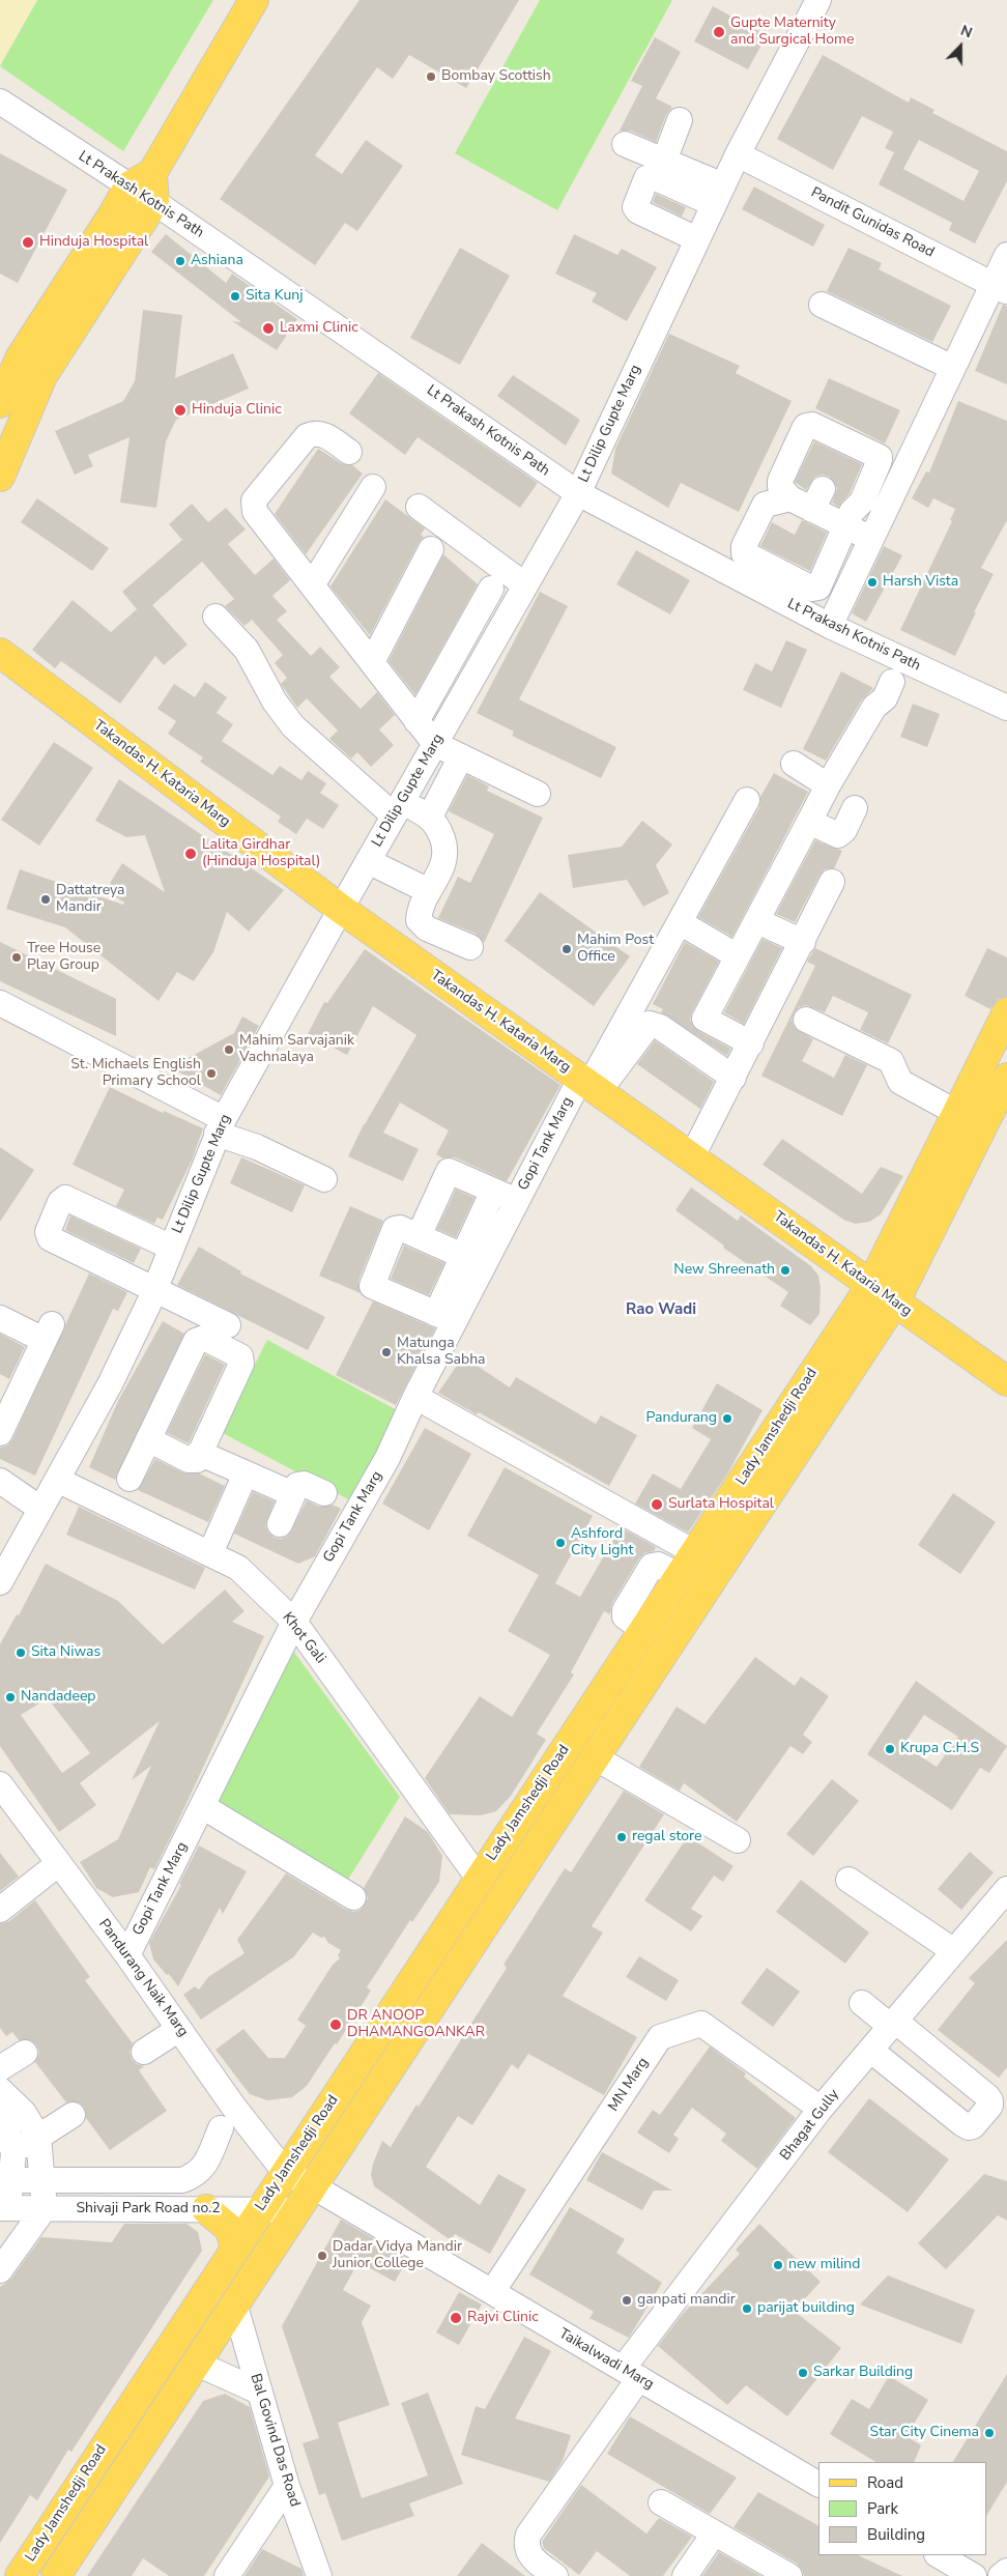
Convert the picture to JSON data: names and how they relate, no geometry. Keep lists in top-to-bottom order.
{
  "streets": {
    "main road": ["Takandas H. Kataria Marg", "Lady Jamshedji Road"],
    "street": [
      "Lt Prakash Kotnis Path",
      "Pandit Gunidas Road",
      "Lt Dilip Gupte Marg",
      "Gopi Tank Marg",
      "Khot Gali",
      "Pandurang Naik Marg",
      "MN Marg",
      "Bhagat Gully",
      "Shivaji Park Road no.2",
      "Taikalwadi Marg",
      "Bal Govind Das Road"
    ]
  },
  "crossings": [
    ["Lt Prakash Kotnis Path", "Lt Dilip Gupte Marg"],
    ["Pandit Gunidas Road", "Lt Dilip Gupte Marg"],
    ["Lt Dilip Gupte Marg", "Takandas H. Kataria Marg"],
    ["Lt Dilip Gupte Marg", "Khot Gali"],
    ["Takandas H. Kataria Marg", "Gopi Tank Marg"],
    ["Takandas H. Kataria Marg", "Lady Jamshedji Road"],
    ["Gopi Tank Marg", "Khot Gali"],
    ["Gopi Tank Marg", "Pandurang Naik Marg"],
    ["Lady Jamshedji Road", "Khot Gali"],
    ["Lady Jamshedji Road", "Pandurang Naik Marg"],
    ["Lady Jamshedji Road", "Shivaji Park Road no.2"],
    ["Lady Jamshedji Road", "Taikalwadi Marg"],
    ["Lady Jamshedji Road", "Bal Govind Das Road"],
    ["Pandurang Naik Marg", "Taikalwadi Marg"],
    ["MN Marg", "Bhagat Gully"],
    ["MN Marg", "Taikalwadi Marg"],
    ["Bhagat Gully", "Taikalwadi Marg"]
  ],
  "districts": ["Rao Wadi"],
  "places": [
    "Gupte Maternity and Surgical Home",
    "Bombay Scottish",
    "Hinduja Hospital",
    "Ashiana",
    "Sita Kunj",
    "Laxmi Clinic",
    "Hinduja Clinic",
    "Harsh Vista",
    "Lalita Girdhar (Hinduja Hospital)",
    "Dattatreya Mandir",
    "Mahim Post Office",
    "Tree House Play Group",
    "Mahim Sarvajanik Vachnalaya",
    "St. Michaels English Primary School",
    "New Shreenath",
    "Matunga Khalsa Sabha",
    "Pandurang",
    "Surlata Hospital",
    "Ashford City Light",
    "Sita Niwas",
    "Nandadeep",
    "Krupa C.H.S",
    "regal store",
    "DR ANOOP DHAMANGOANKAR",
    "Dadar Vidya Mandir Junior College",
    "new milind",
    "ganpati mandir",
    "parijat building",
    "Rajvi Clinic",
    "Sarkar Building",
    "Star City Cinema"
  ],
  "legend": ["Road", "Park", "Building"],
  "north": "top"
}
